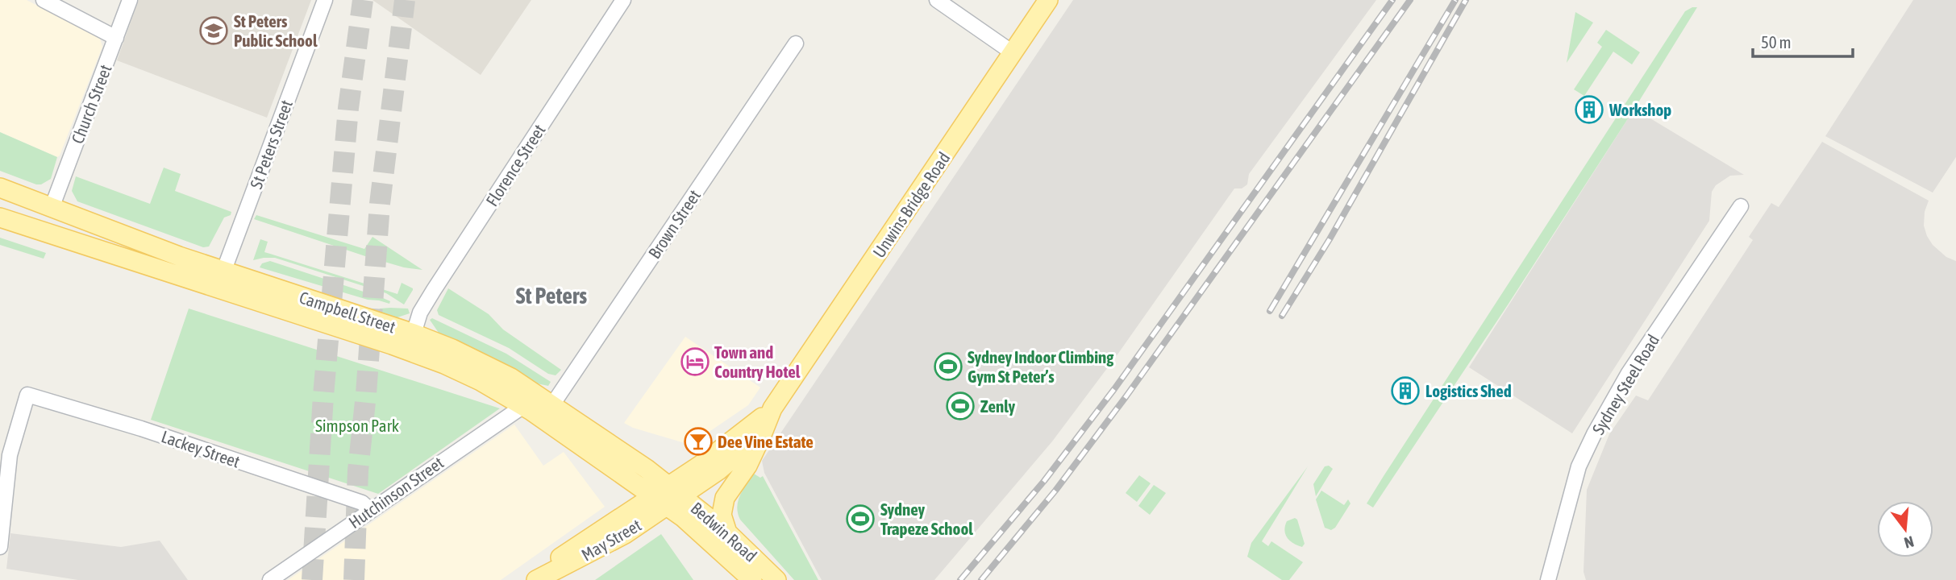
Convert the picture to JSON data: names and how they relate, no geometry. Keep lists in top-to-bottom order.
{
  "streets": {
    "main road": [
      "Unwins Bridge Road",
      "Campbell Street",
      "Bedwin Road",
      "May Street"
    ],
    "street": [
      "Church Street",
      "St Peters Street",
      "Florence Street",
      "Brown Street",
      "Sydney Steel Road",
      "Lackey Street",
      "Hutchinson Street"
    ]
  },
  "crossings": [
    ["Church Street", "Campbell Street"],
    ["St Peters Street", "Campbell Street"],
    ["Florence Street", "Campbell Street"],
    ["Unwins Bridge Road", "Campbell Street"],
    ["Unwins Bridge Road", "Bedwin Road"],
    ["Unwins Bridge Road", "May Street"],
    ["Brown Street", "Campbell Street"],
    ["Campbell Street", "Hutchinson Street"],
    ["Campbell Street", "Bedwin Road"],
    ["Campbell Street", "May Street"],
    ["Lackey Street", "Hutchinson Street"],
    ["Bedwin Road", "May Street"]
  ],
  "districts": ["St Peters"],
  "parks": ["Simpson Park"],
  "places": {
    "school or university": ["St Peters Public School"],
    "building": ["Workshop", "Logistics Shed"],
    "hotel": ["Town and Country Hotel"],
    "sports": ["Sydney Indoor Climbing Gym St Peter’s", "Zenly", "Sydney Trapeze School"],
    "bar": ["Dee Vine Estate"]
  },
  "scale_bar": "50 m",
  "north": "bottom"
}
